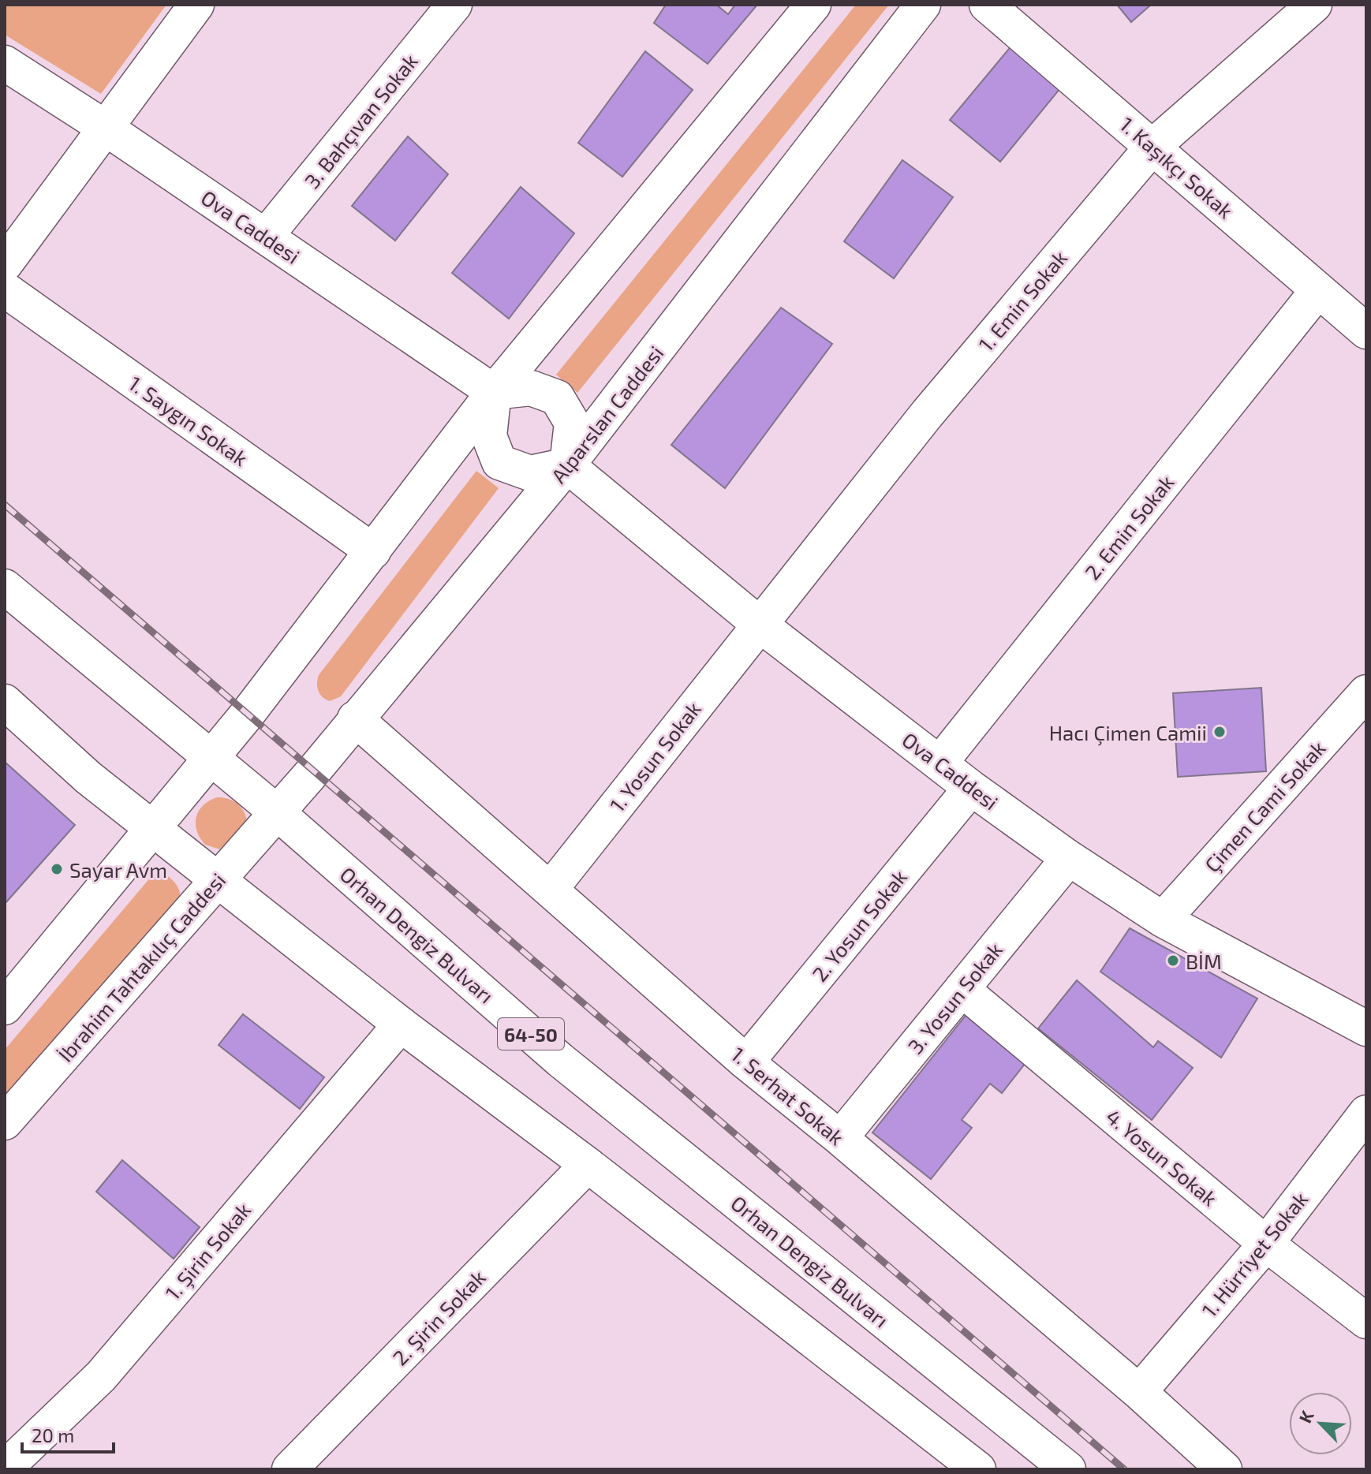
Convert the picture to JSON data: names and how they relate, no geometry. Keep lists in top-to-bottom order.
{
  "streets": {
    "street": [
      "3. Bahçıvan Sokak",
      "1. Kaşıkçı Sokak",
      "Ova Caddesi",
      "1. Emin Sokak",
      "Alparslan Caddesi",
      "1. Saygın Sokak",
      "2. Emin Sokak",
      "1. Yosun Sokak",
      "Çimen Cami Sokak",
      "2. Yosun Sokak",
      "Orhan Dengiz Bulvarı",
      "İbrahim Tahtakılıç Caddesi",
      "3. Yosun Sokak",
      "64-50",
      "1. Serhat Sokak",
      "4. Yosun Sokak",
      "1. Şirin Sokak",
      "1. Hürriyet Sokak",
      "2. Şirin Sokak"
    ]
  },
  "crossings": [
    ["3. Bahçıvan Sokak", "Ova Caddesi"],
    ["1. Kaşıkçı Sokak", "1. Emin Sokak"],
    ["1. Kaşıkçı Sokak", "2. Emin Sokak"],
    ["Ova Caddesi", "1. Emin Sokak"],
    ["Ova Caddesi", "Alparslan Caddesi"],
    ["Ova Caddesi", "2. Emin Sokak"],
    ["Ova Caddesi", "1. Yosun Sokak"],
    ["Ova Caddesi", "Çimen Cami Sokak"],
    ["Ova Caddesi", "2. Yosun Sokak"],
    ["Ova Caddesi", "3. Yosun Sokak"],
    ["1. Emin Sokak", "1. Yosun Sokak"],
    ["Alparslan Caddesi", "Orhan Dengiz Bulvarı"],
    ["Alparslan Caddesi", "İbrahim Tahtakılıç Caddesi"],
    ["Alparslan Caddesi", "1. Serhat Sokak"],
    ["1. Yosun Sokak", "1. Serhat Sokak"],
    ["2. Yosun Sokak", "1. Serhat Sokak"],
    ["Orhan Dengiz Bulvarı", "İbrahim Tahtakılıç Caddesi"],
    ["3. Yosun Sokak", "1. Serhat Sokak"],
    ["3. Yosun Sokak", "4. Yosun Sokak"],
    ["1. Serhat Sokak", "1. Hürriyet Sokak"],
    ["4. Yosun Sokak", "1. Hürriyet Sokak"]
  ],
  "places": ["Hacı Çimen Camii", "Sayar Avm", "BİM"],
  "scale_bar": "20 m",
  "north": "top left"
}
